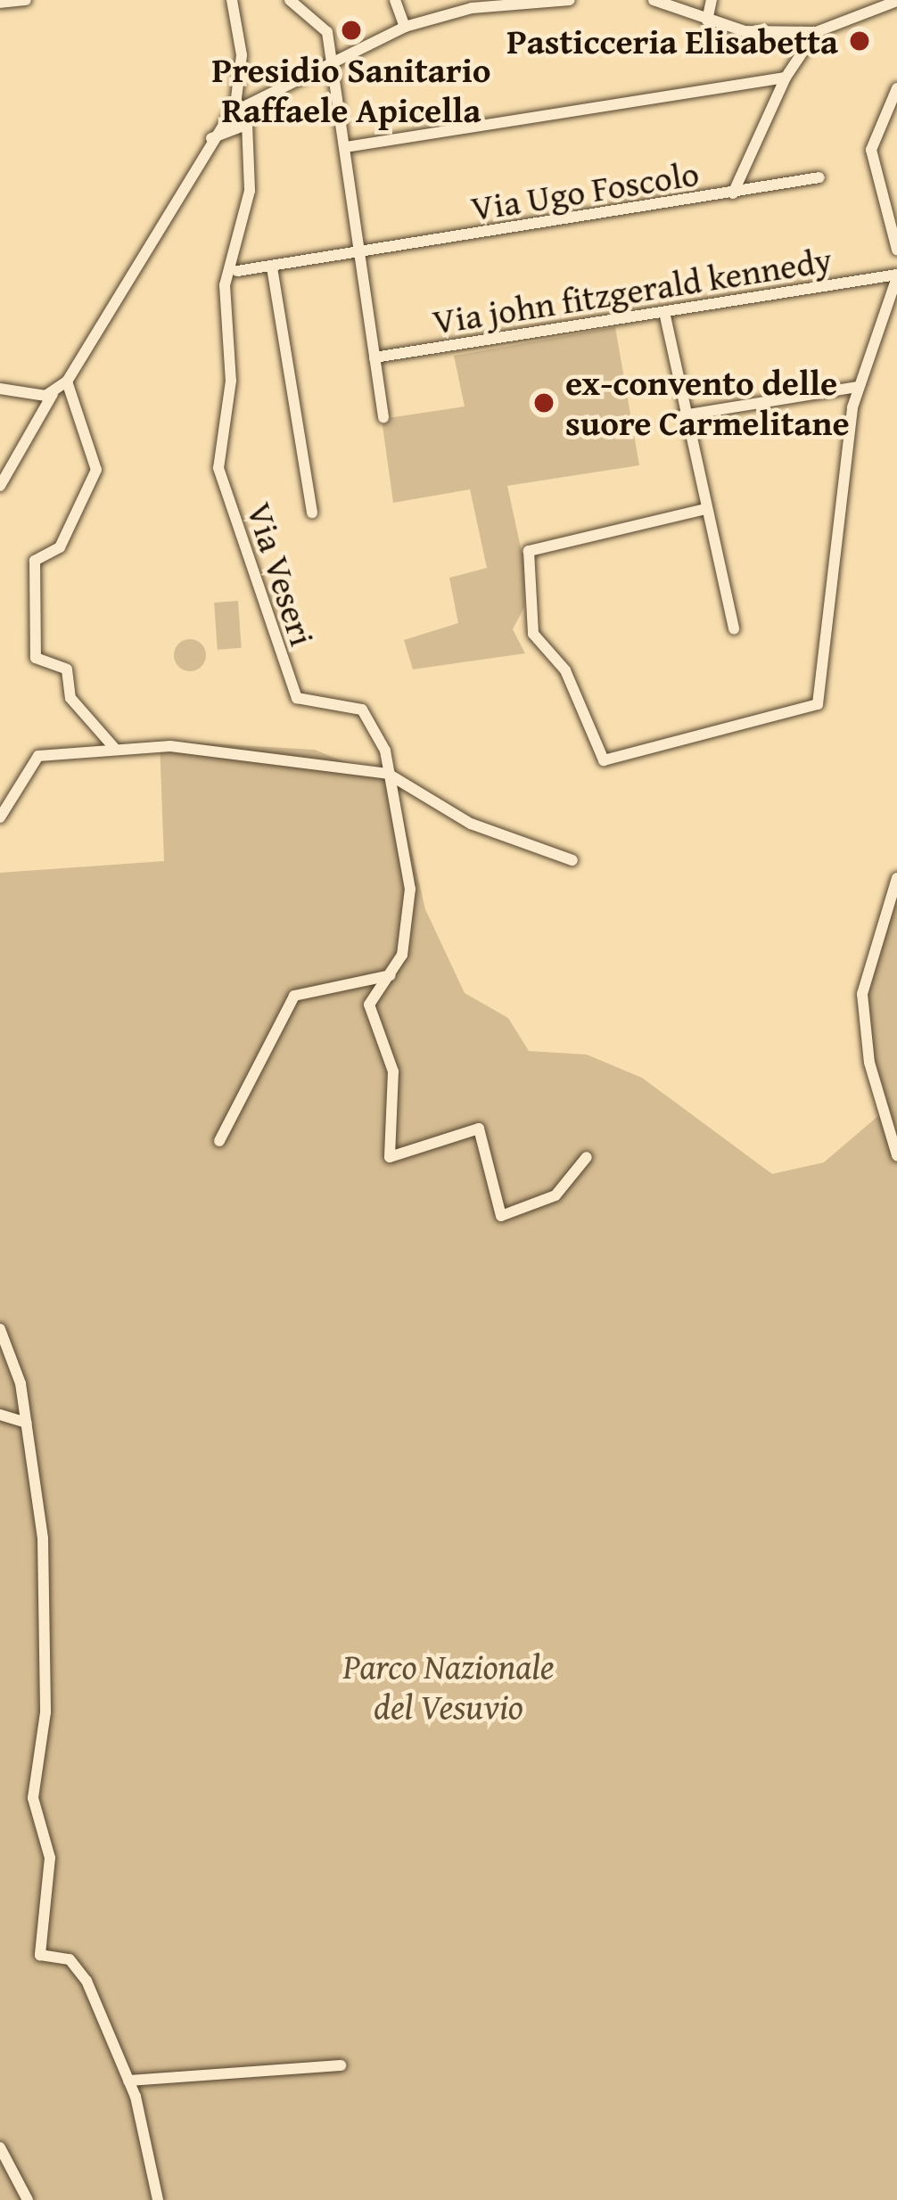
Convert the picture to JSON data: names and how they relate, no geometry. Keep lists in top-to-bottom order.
{
  "streets": {
    "street": ["Via Ugo Foscolo", "Via john fitzgerald kennedy", "Via Veseri"]
  },
  "parks": ["Parco Nazionale del Vesuvio"],
  "places": ["Presidio Sanitario Raffaele Apicella", "Pasticceria Elisabetta", "ex-convento delle suore Carmelitane"]
}
